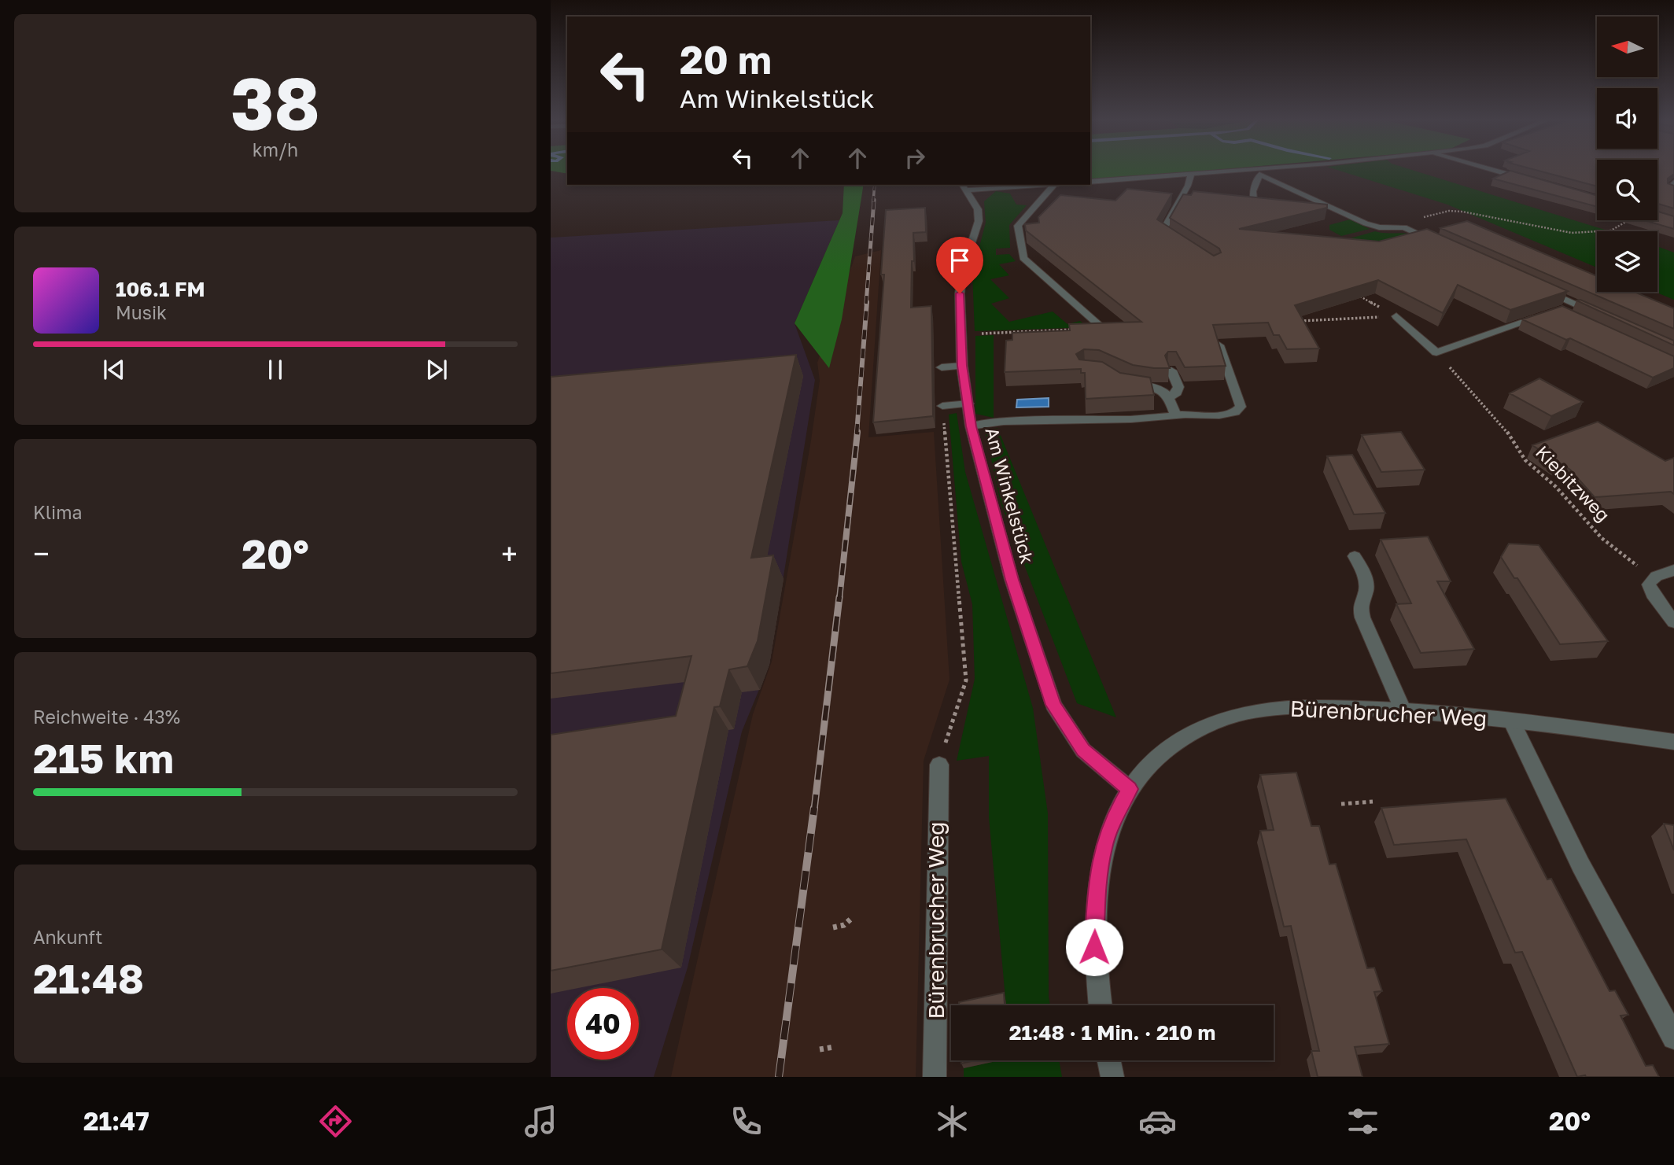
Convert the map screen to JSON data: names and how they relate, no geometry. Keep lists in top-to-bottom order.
{
  "streets": {
    "street": ["Am Winkelstück", "Bürenbrucher Weg"],
    "path": ["Kiebitzweg"]
  },
  "crossings": [
    ["Am Winkelstück", "Bürenbrucher Weg"]
  ],
  "north": "left",
  "page": {
    "tile": [
      ["38", "km/h"],
      "Klima",
      ["Reichweite · 43%", "215 km"],
      ["Ankunft", "21:48"]
    ],
    "turn": ["20 m", "Am Winkelstück"],
    "song": ["106.1 FM", "Musik"],
    "heat": ["−", "20°", "+"],
    "limit": "40",
    "trip": "21:48 · 1 Min. · 210 m",
    "tabs": ["21:47", "20°"]
  }
}
